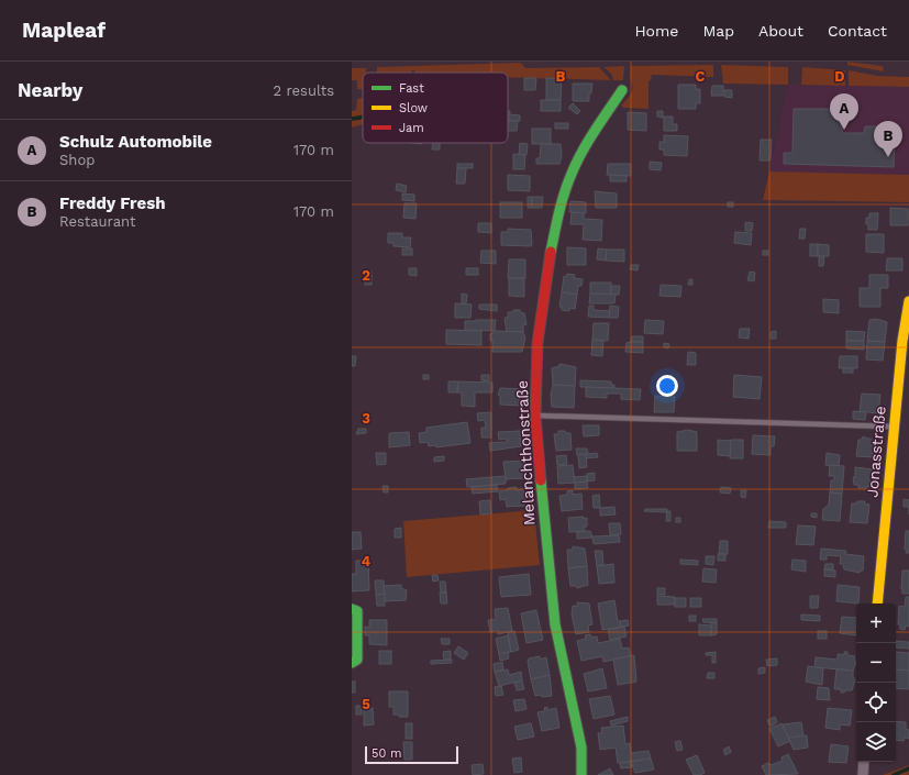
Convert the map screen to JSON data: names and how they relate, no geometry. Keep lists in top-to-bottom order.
{
  "streets": {
    "street": ["Jonasstraße", "Melanchthonstraße"]
  },
  "legend": ["Fast", "Slow", "Jam"],
  "scale_bar": "50 m",
  "page": {
    "header": "Mapleaf",
    "nav": [
      "Home",
      "Map",
      "About",
      "Contact"
    ],
    "heading": ["Nearby", "2 results"],
    "pins": ["A", "B"],
    "list": [
      {
        "mark": "A",
        "name": "Schulz Automobile",
        "note": "Shop",
        "value": "170 m"
      },
      {
        "mark": "B",
        "name": "Freddy Fresh",
        "note": "Restaurant",
        "value": "170 m"
      }
    ],
    "map_buttons": ["+", "−"],
    "scale": "50 m"
  },
  "grid": {
    "columns": ["B", "C", "D"],
    "rows": [
      "2",
      "3",
      "4",
      "5"
    ]
  }
}
